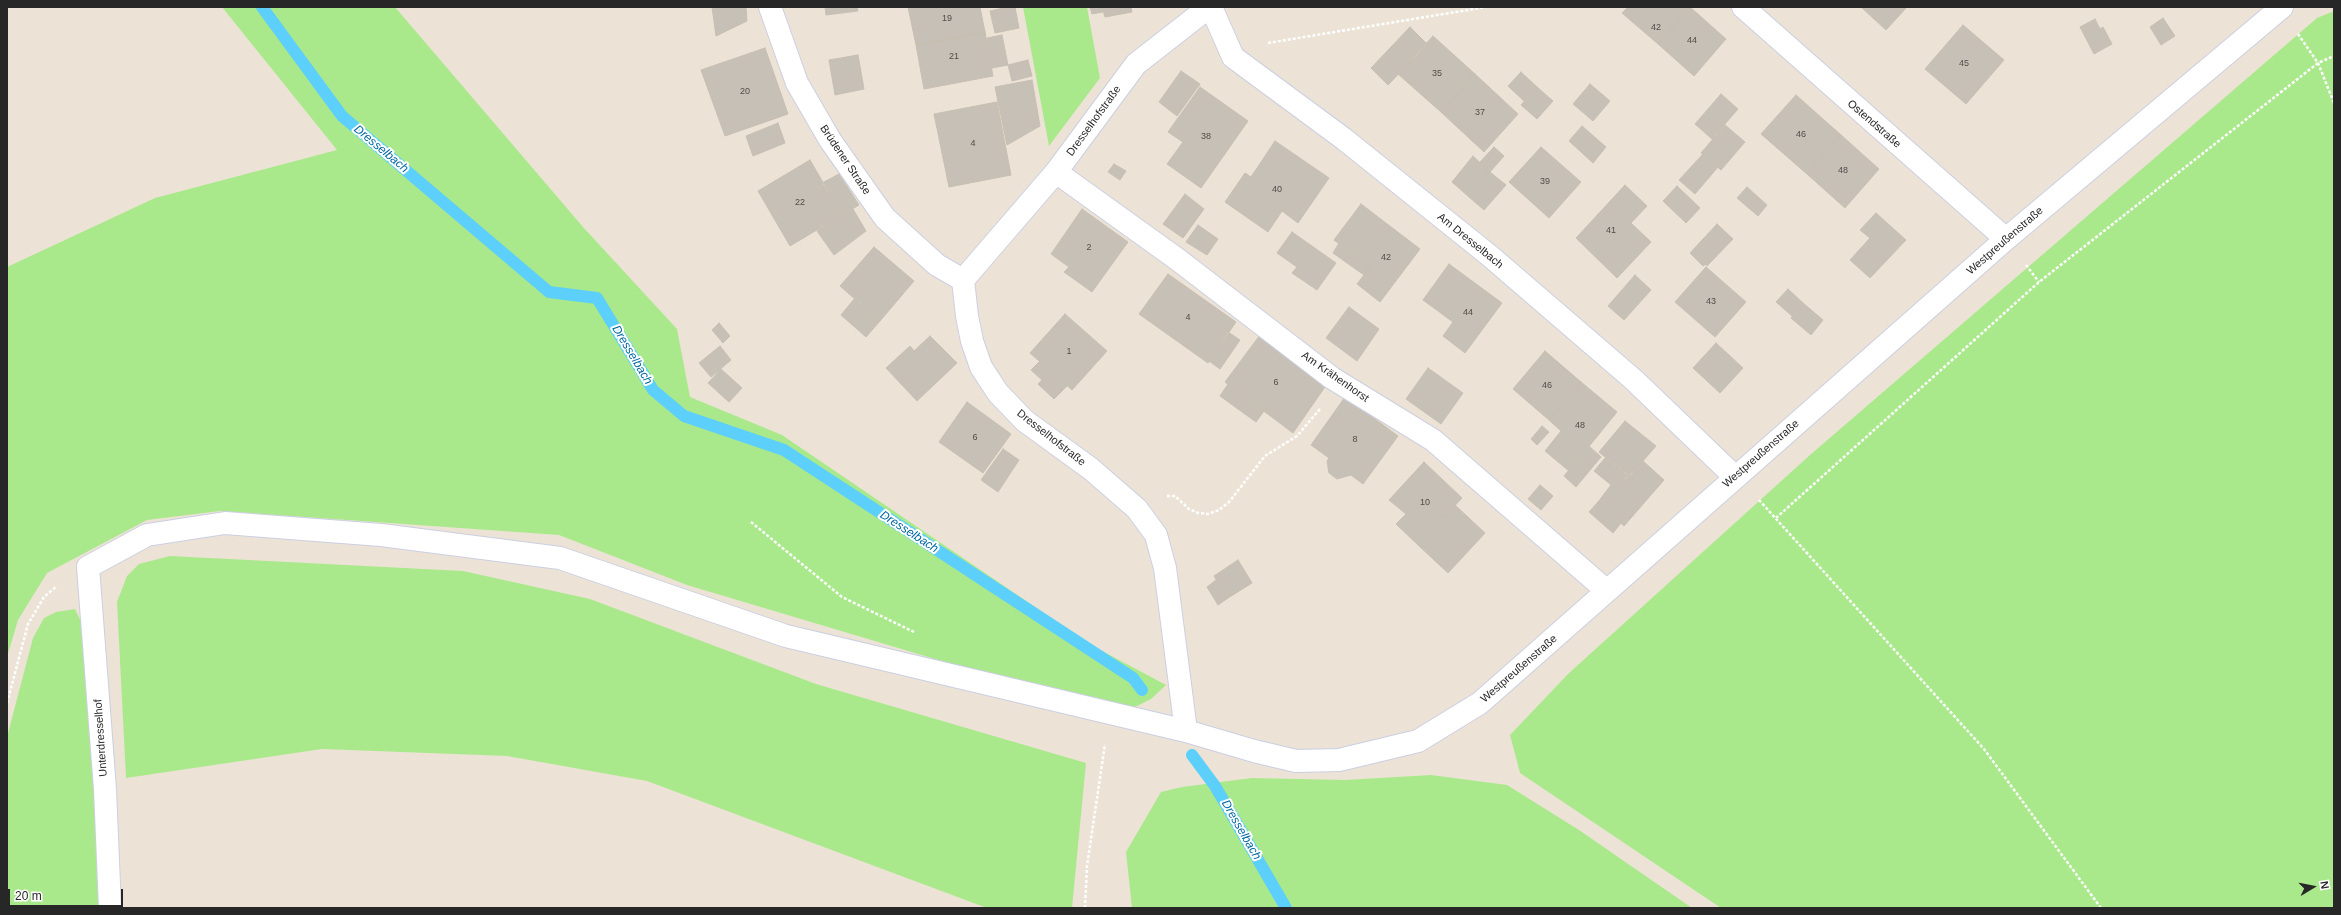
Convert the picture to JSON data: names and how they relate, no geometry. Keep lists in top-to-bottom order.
{
  "streets": {
    "street": [
      "Dresselhofstraße",
      "Ostendstraße",
      "Brüdener Straße",
      "Am Dresselbach",
      "Westpreußenstraße",
      "Am Krähenhorst",
      "Unterdresselhof"
    ]
  },
  "crossings": [
    ["Dresselhofstraße", "Brüdener Straße"],
    ["Dresselhofstraße", "Am Dresselbach"],
    ["Dresselhofstraße", "Westpreußenstraße"],
    ["Dresselhofstraße", "Am Krähenhorst"],
    ["Ostendstraße", "Westpreußenstraße"],
    ["Am Dresselbach", "Westpreußenstraße"],
    ["Westpreußenstraße", "Am Krähenhorst"],
    ["Westpreußenstraße", "Unterdresselhof"]
  ],
  "water": ["Dresselbach"],
  "house_numbers": [
    "19",
    "42",
    "44",
    "21",
    "45",
    "35",
    "20",
    "37",
    "46",
    "38",
    "4",
    "48",
    "39",
    "40",
    "22",
    "41",
    "2",
    "42",
    "43",
    "44",
    "4",
    "1",
    "6",
    "46",
    "48",
    "6",
    "8",
    "10"
  ],
  "scale_bar": "20 m",
  "north": "right"
}
